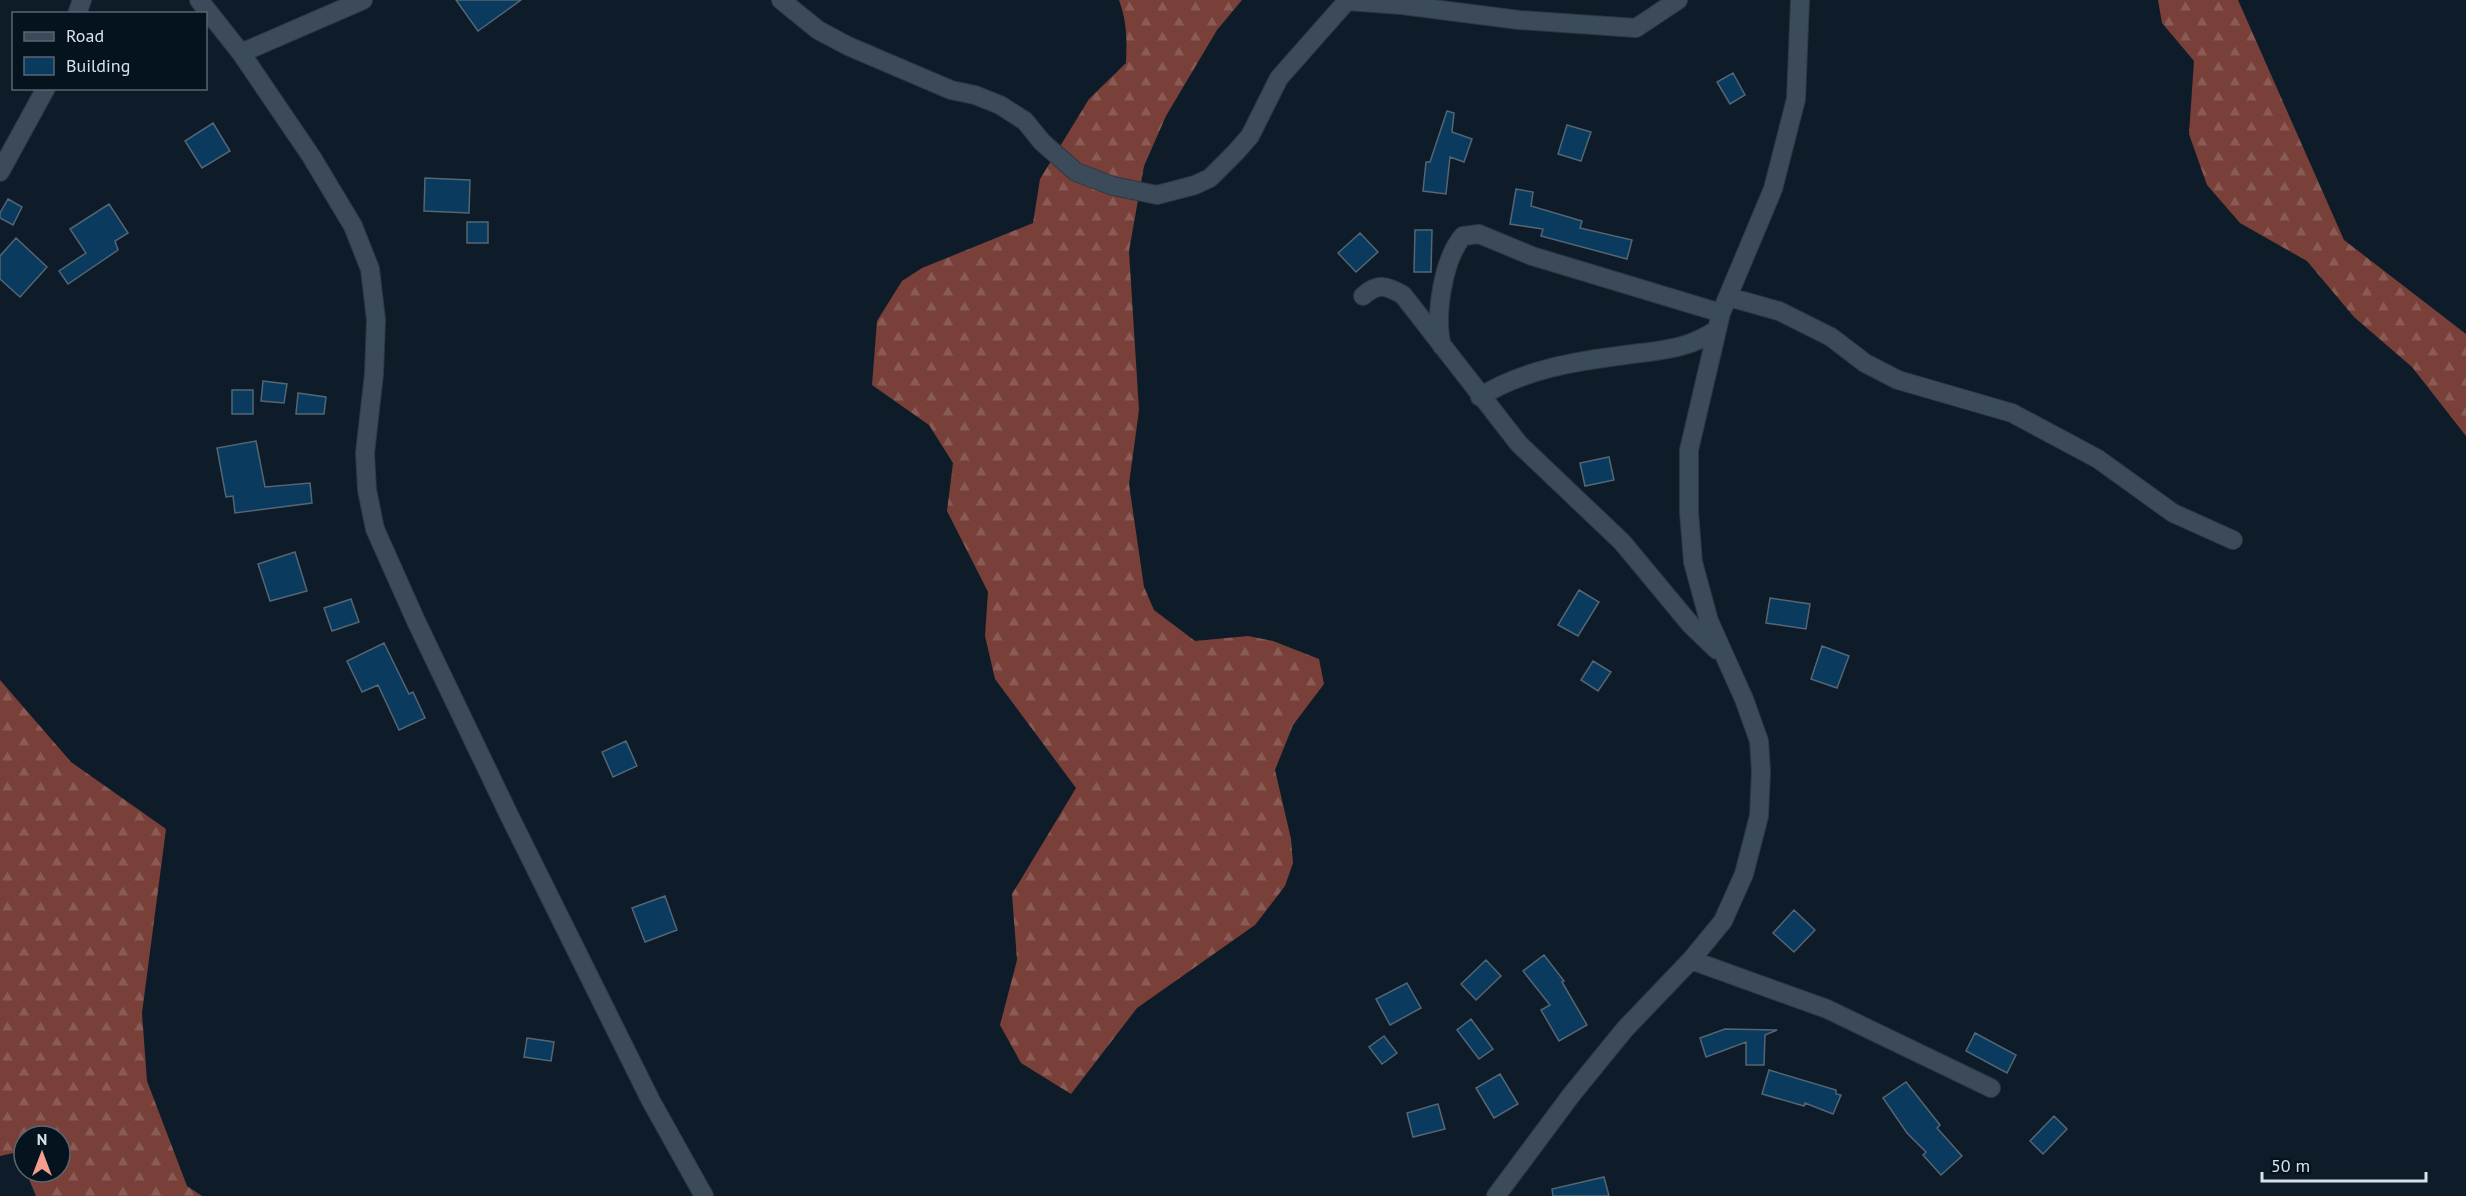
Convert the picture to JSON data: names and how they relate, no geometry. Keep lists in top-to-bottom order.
{
  "legend": ["Road", "Building"],
  "scale_bar": "50 m",
  "north": "top"
}
